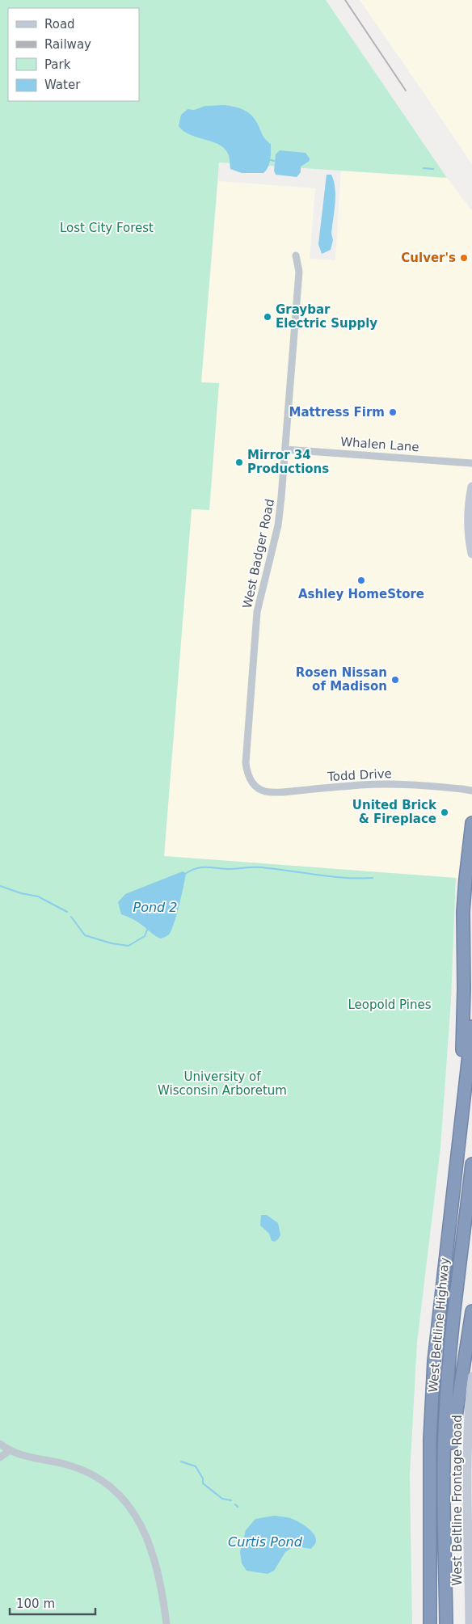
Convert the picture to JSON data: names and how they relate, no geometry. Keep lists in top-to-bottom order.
{
  "streets": {
    "highway": ["West Beltline Highway"],
    "street": [
      "Whalen Lane",
      "West Badger Road",
      "Todd Drive",
      "West Beltline Frontage Road"
    ]
  },
  "crossings": [
    ["Whalen Lane", "West Badger Road"],
    ["West Badger Road", "Todd Drive"]
  ],
  "water": ["Pond 2", "Curtis Pond"],
  "parks": ["Lost City Forest", "Leopold Pines", "University of Wisconsin Arboretum"],
  "places": [
    "Culver's",
    "Graybar Electric Supply",
    "Mattress Firm",
    "Mirror 34 Productions",
    "Ashley HomeStore",
    "Rosen Nissan of Madison",
    "United Brick & Fireplace"
  ],
  "legend": [
    "Road",
    "Railway",
    "Park",
    "Water"
  ],
  "scale_bar": "100 m"
}
